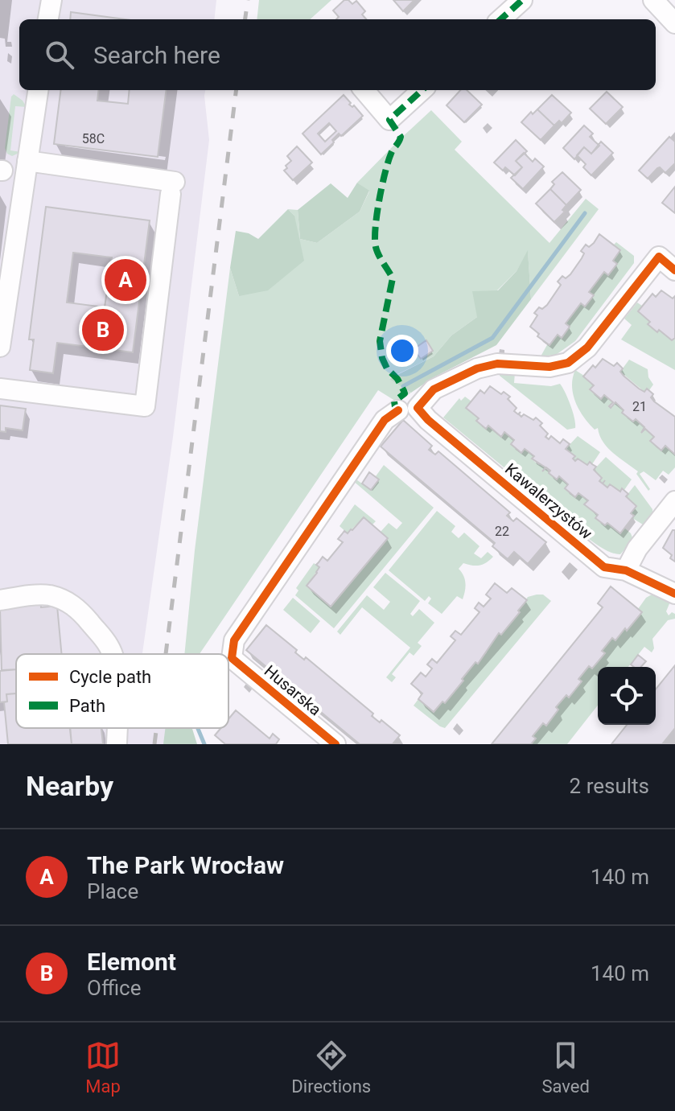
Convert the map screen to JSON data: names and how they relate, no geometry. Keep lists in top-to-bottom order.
{
  "streets": {
    "street": ["Kawalerzystów", "Husarska"]
  },
  "crossings": [
    ["Kawalerzystów", "Husarska"]
  ],
  "house_numbers": ["58C", "21", "22"],
  "legend": ["Cycle path", "Path"],
  "page": {
    "search": "Search here",
    "pins": ["A", "B"],
    "heading": ["Nearby", "2 results"],
    "list": [
      {
        "mark": "A",
        "name": "The Park Wrocław",
        "note": "Place",
        "value": "140 m"
      },
      {
        "mark": "B",
        "name": "Elemont",
        "note": "Office",
        "value": "140 m"
      }
    ],
    "nav": ["Map", "Directions", "Saved"]
  }
}
